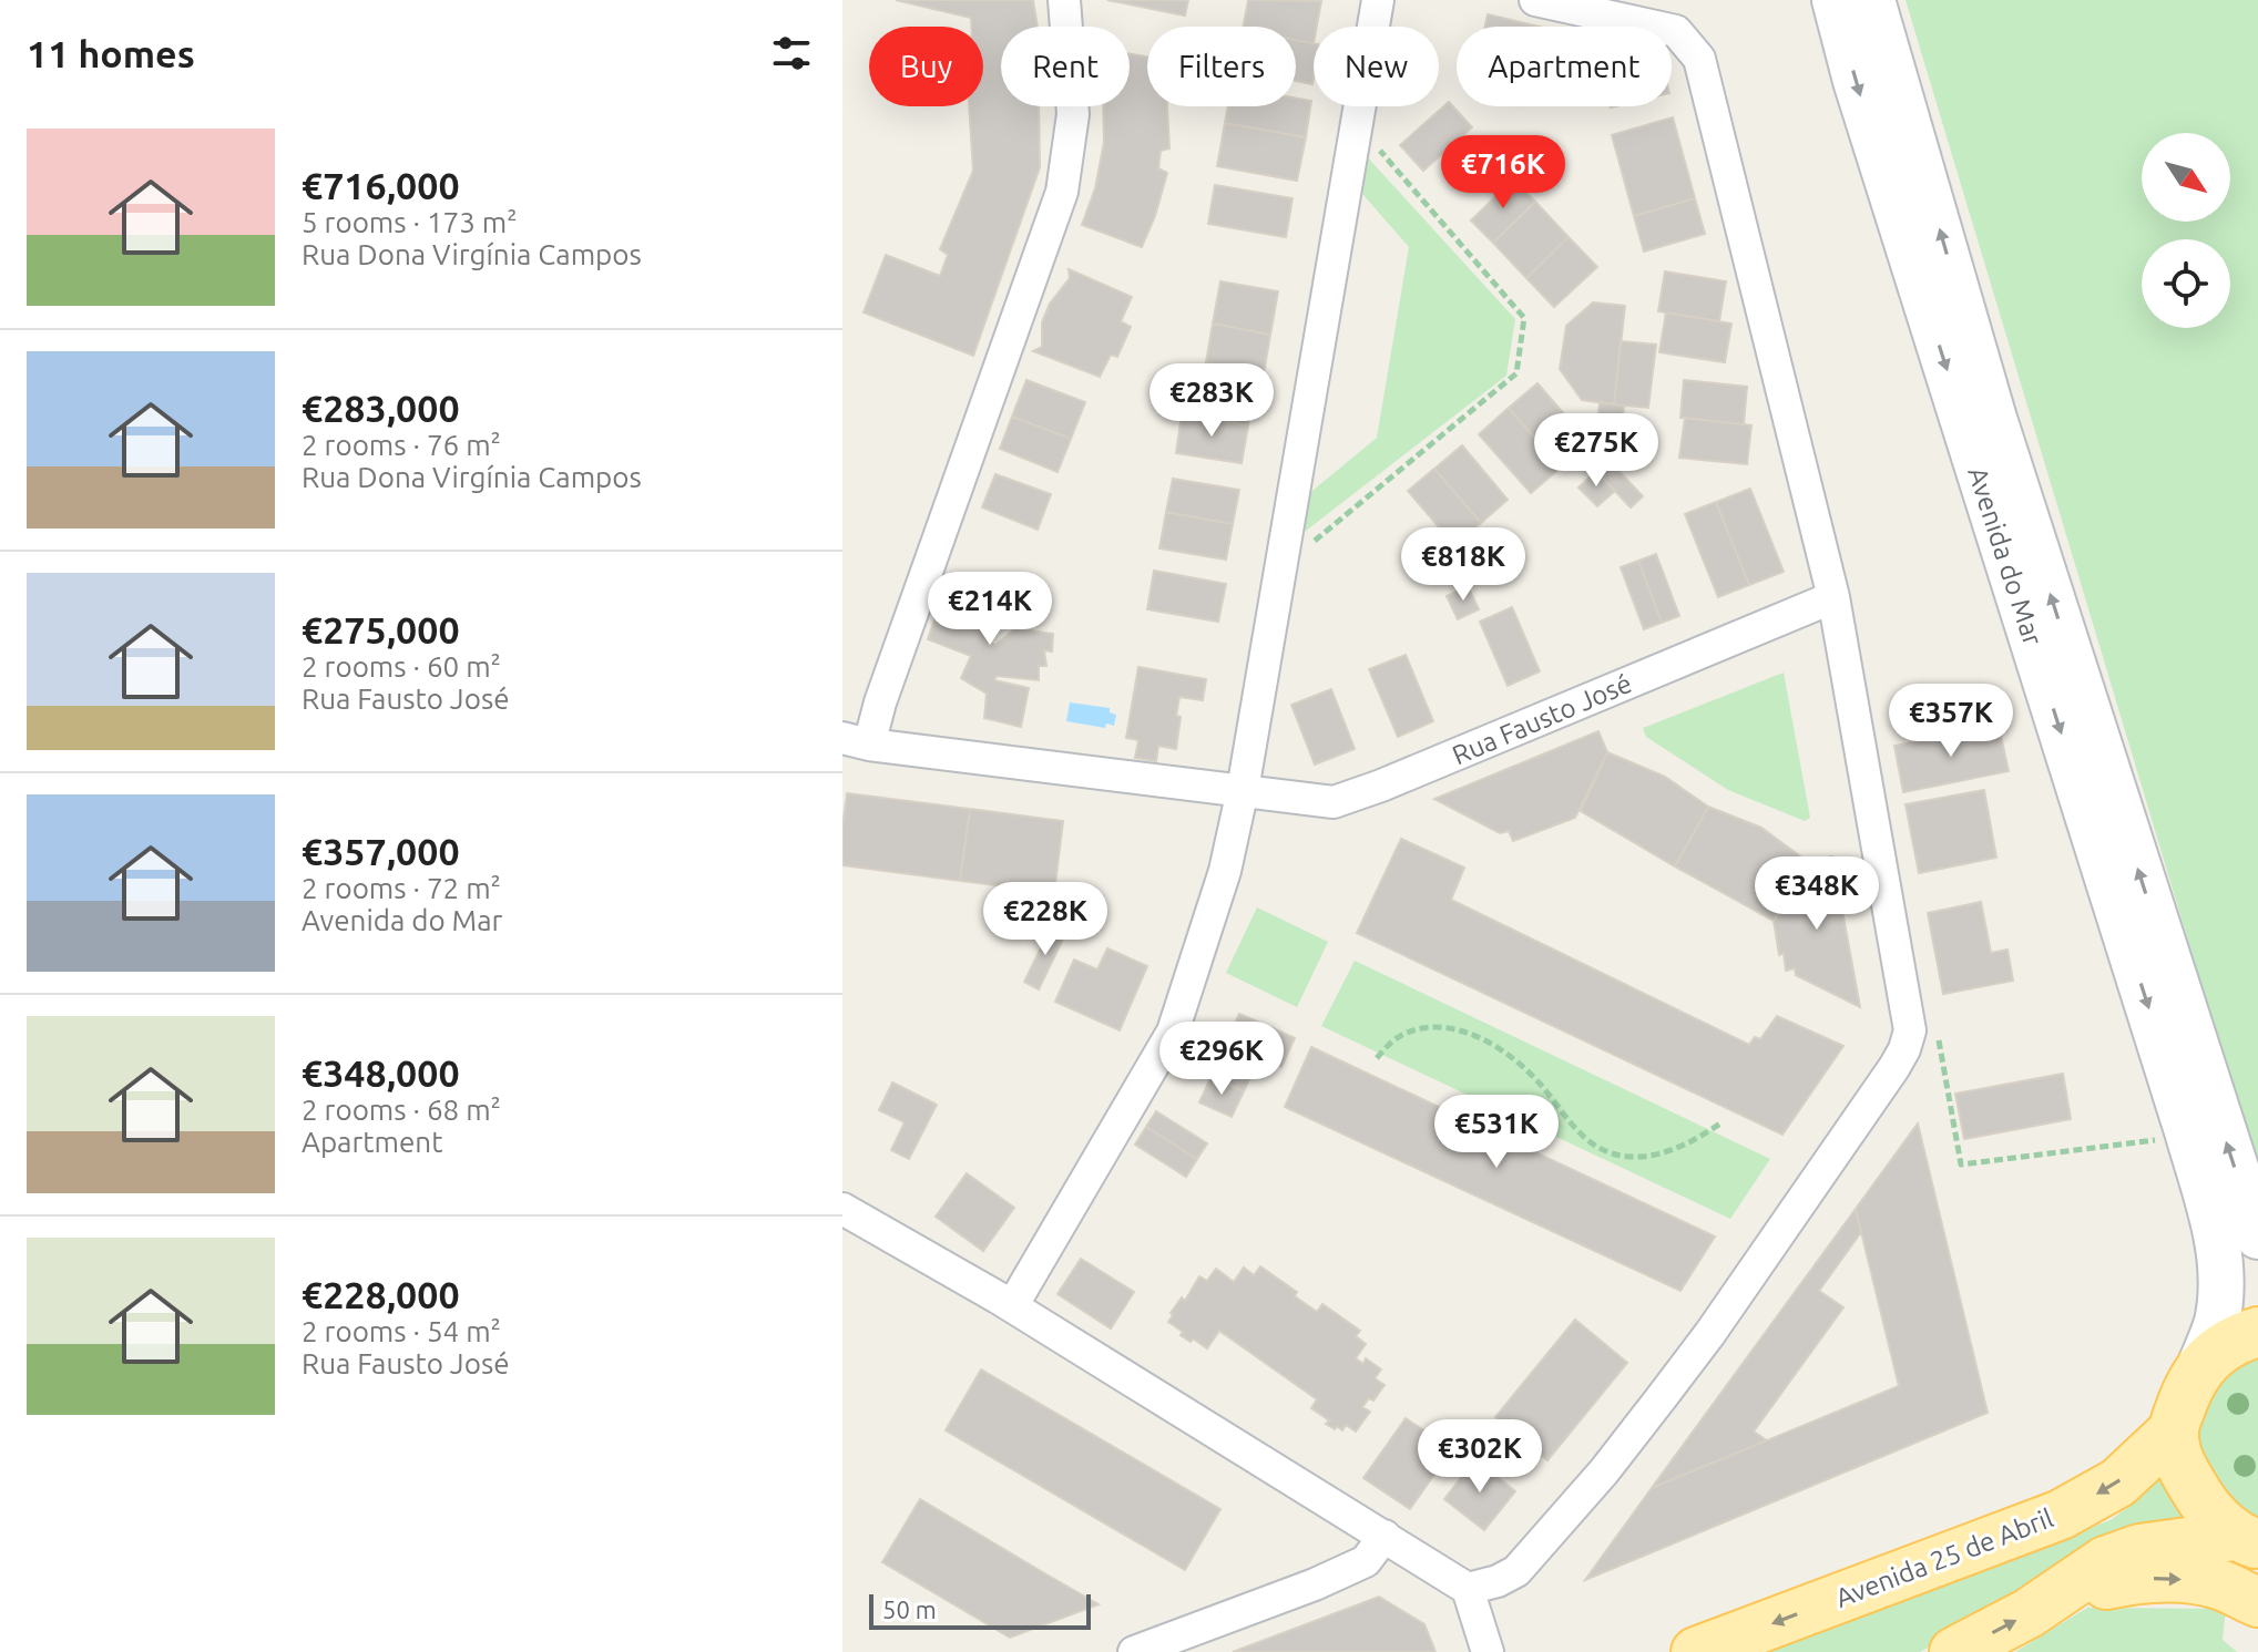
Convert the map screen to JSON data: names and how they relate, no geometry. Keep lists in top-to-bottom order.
{
  "streets": {
    "main road": ["Avenida do Mar", "Avenida 25 de Abril"],
    "street": ["Rua Fausto José"]
  },
  "scale_bar": "50 m",
  "north": "bottom right",
  "page": {
    "heading": "11 homes",
    "chip": [
      "Buy",
      "Rent",
      "Filters",
      "New",
      "Apartment"
    ],
    "list": [
      {
        "name": "€716,000",
        "note": "5 rooms · 173 m² · Rua Dona Virgínia Campos"
      },
      {
        "name": "€283,000",
        "note": "2 rooms · 76 m² · Rua Dona Virgínia Campos"
      },
      {
        "name": "€275,000",
        "note": "2 rooms · 60 m² · Rua Fausto José"
      },
      {
        "name": "€357,000",
        "note": "2 rooms · 72 m² · Avenida do Mar"
      },
      {
        "name": "€348,000",
        "note": "2 rooms · 68 m² · Apartment"
      },
      {
        "name": "€228,000",
        "note": "2 rooms · 54 m² · Rua Fausto José"
      }
    ],
    "price": [
      "€716K",
      "€283K",
      "€275K",
      "€818K",
      "€214K",
      "€357K",
      "€348K",
      "€228K",
      "€296K",
      "€531K",
      "€302K"
    ],
    "scale": "50 m"
  }
}
